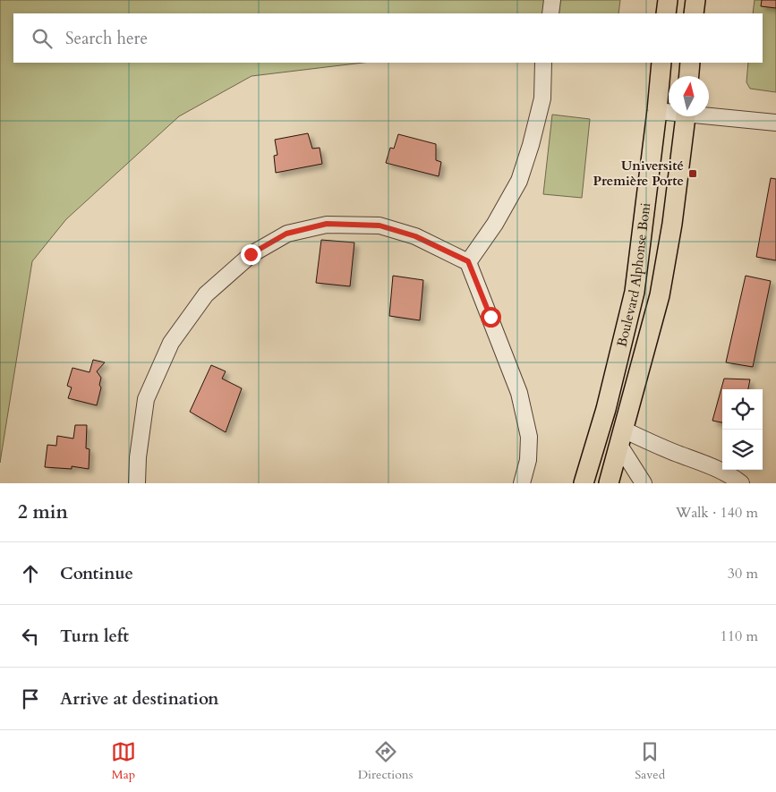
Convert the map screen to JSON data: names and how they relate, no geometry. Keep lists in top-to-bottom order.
{
  "streets": {
    "main road": ["Boulevard Alphonse Boni"]
  },
  "places": {
    "transit": ["Université Première Porte"]
  },
  "north": "top",
  "page": {
    "search": "Search here",
    "heading": ["2 min", "Walk · 140 m"],
    "list": [
      ["Continue", "30 m"],
      ["Turn left", "110 m"],
      "Arrive at destination"
    ],
    "nav": ["Map", "Directions", "Saved"]
  }
}
